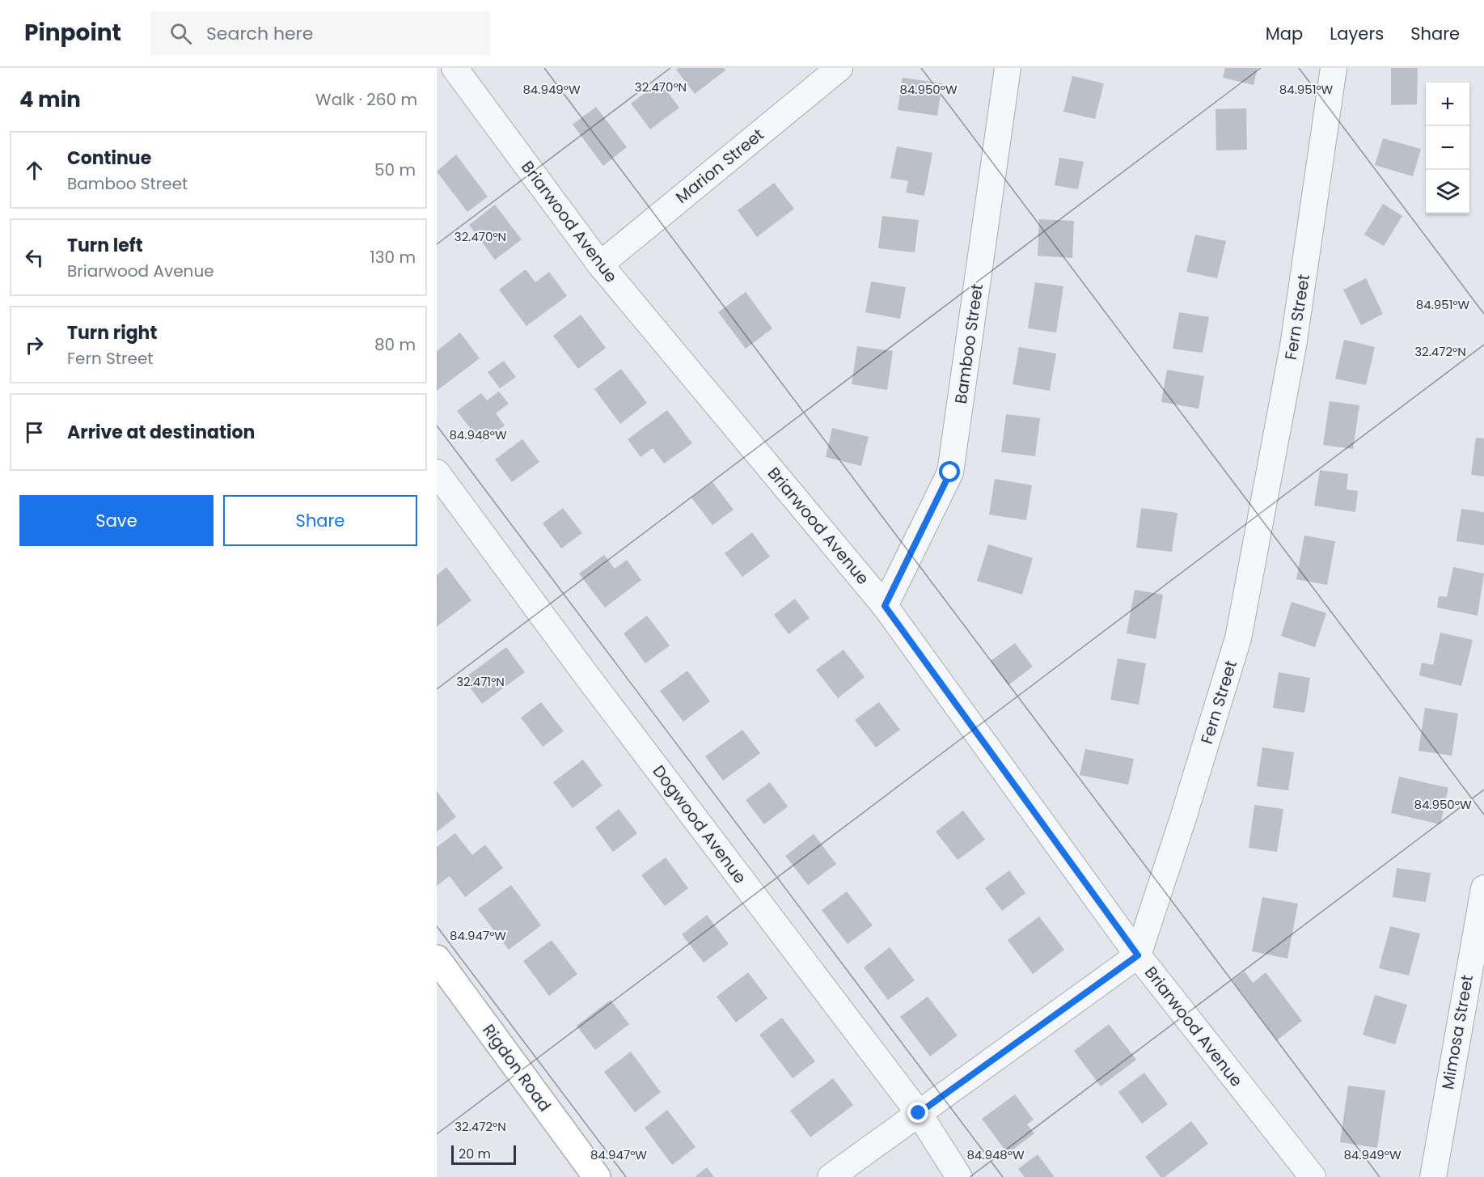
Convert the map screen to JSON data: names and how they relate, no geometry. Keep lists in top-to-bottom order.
{
  "streets": {
    "street": [
      "Marion Street",
      "Briarwood Avenue",
      "Fern Street",
      "Bamboo Street",
      "Dogwood Avenue",
      "Mimosa Street",
      "Rigdon Road"
    ]
  },
  "crossings": [
    ["Marion Street", "Briarwood Avenue"],
    ["Briarwood Avenue", "Fern Street"],
    ["Briarwood Avenue", "Bamboo Street"]
  ],
  "scale_bar": "20 m",
  "page": {
    "header": "Pinpoint",
    "search": "Search here",
    "nav": ["Map", "Layers", "Share"],
    "heading": ["4 min", "Walk · 260 m"],
    "map_buttons": ["+", "−"],
    "list": [
      ["Continue", "Bamboo Street", "50 m"],
      ["Turn left", "Briarwood Avenue", "130 m"],
      ["Turn right", "Fern Street", "80 m"],
      "Arrive at destination"
    ],
    "buttons": ["Save", "Share"],
    "scale": "20 m"
  },
  "coordinates": [
    "32.470°N",
    "84.949°W",
    "84.950°W",
    "84.951°W",
    "32.472°N",
    "84.948°W",
    "32.471°N",
    "84.947°W"
  ]
}
